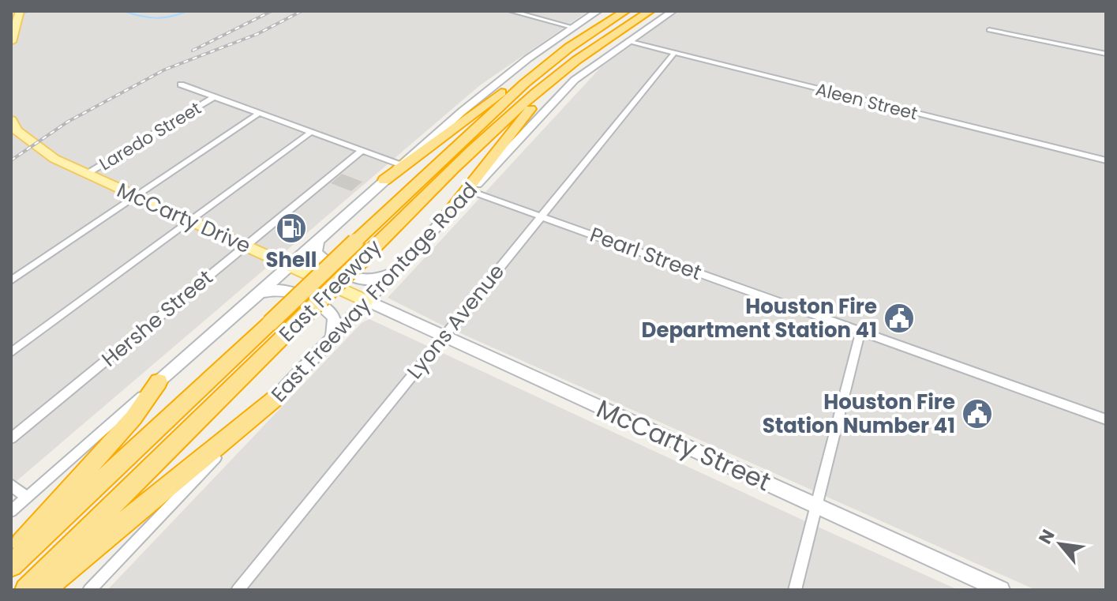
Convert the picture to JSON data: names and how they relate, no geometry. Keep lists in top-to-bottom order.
{
  "streets": {
    "highway": ["East Freeway"],
    "main road": ["McCarty Drive", "East Freeway Frontage Road", "McCarty Street"],
    "street": [
      "Aleen Street",
      "Laredo Street",
      "Pearl Street",
      "Hershe Street",
      "Lyons Avenue"
    ]
  },
  "crossings": [
    ["Aleen Street", "East Freeway Frontage Road"],
    ["Aleen Street", "Lyons Avenue"],
    ["Laredo Street", "McCarty Drive"],
    ["McCarty Drive", "East Freeway Frontage Road"],
    ["McCarty Drive", "Hershe Street"],
    ["McCarty Drive", "McCarty Street"],
    ["Pearl Street", "East Freeway Frontage Road"],
    ["Pearl Street", "Lyons Avenue"],
    ["East Freeway Frontage Road", "McCarty Street"],
    ["Lyons Avenue", "McCarty Street"]
  ],
  "places": {
    "fuel station": ["Shell"],
    "public building": ["Houston Fire Department Station 41", "Houston Fire Station Number 41"]
  },
  "north": "top left"
}
